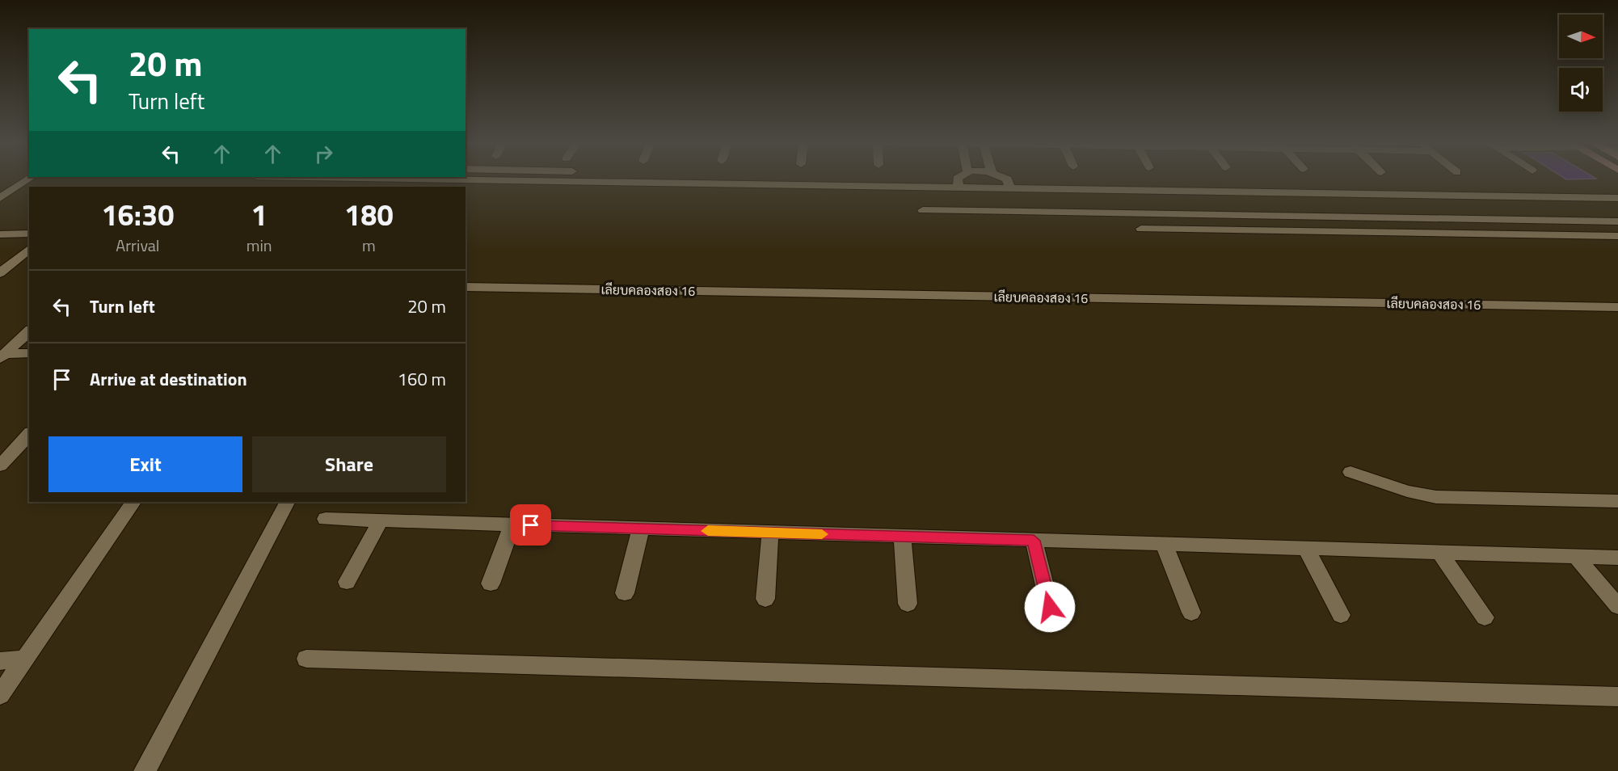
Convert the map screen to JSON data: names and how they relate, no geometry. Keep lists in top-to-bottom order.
{
  "streets": {
    "street": ["เลียบคลองสอง 16"]
  },
  "north": "right",
  "page": {
    "turn": ["20 m", "Turn left"],
    "eta": [
      "16:30",
      "Arrival",
      "1",
      "min",
      "180",
      "m"
    ],
    "list": [
      {
        "name": "Turn left",
        "value": "20 m"
      },
      {
        "name": "Arrive at destination",
        "value": "160 m"
      }
    ],
    "buttons": ["Exit", "Share"]
  }
}
